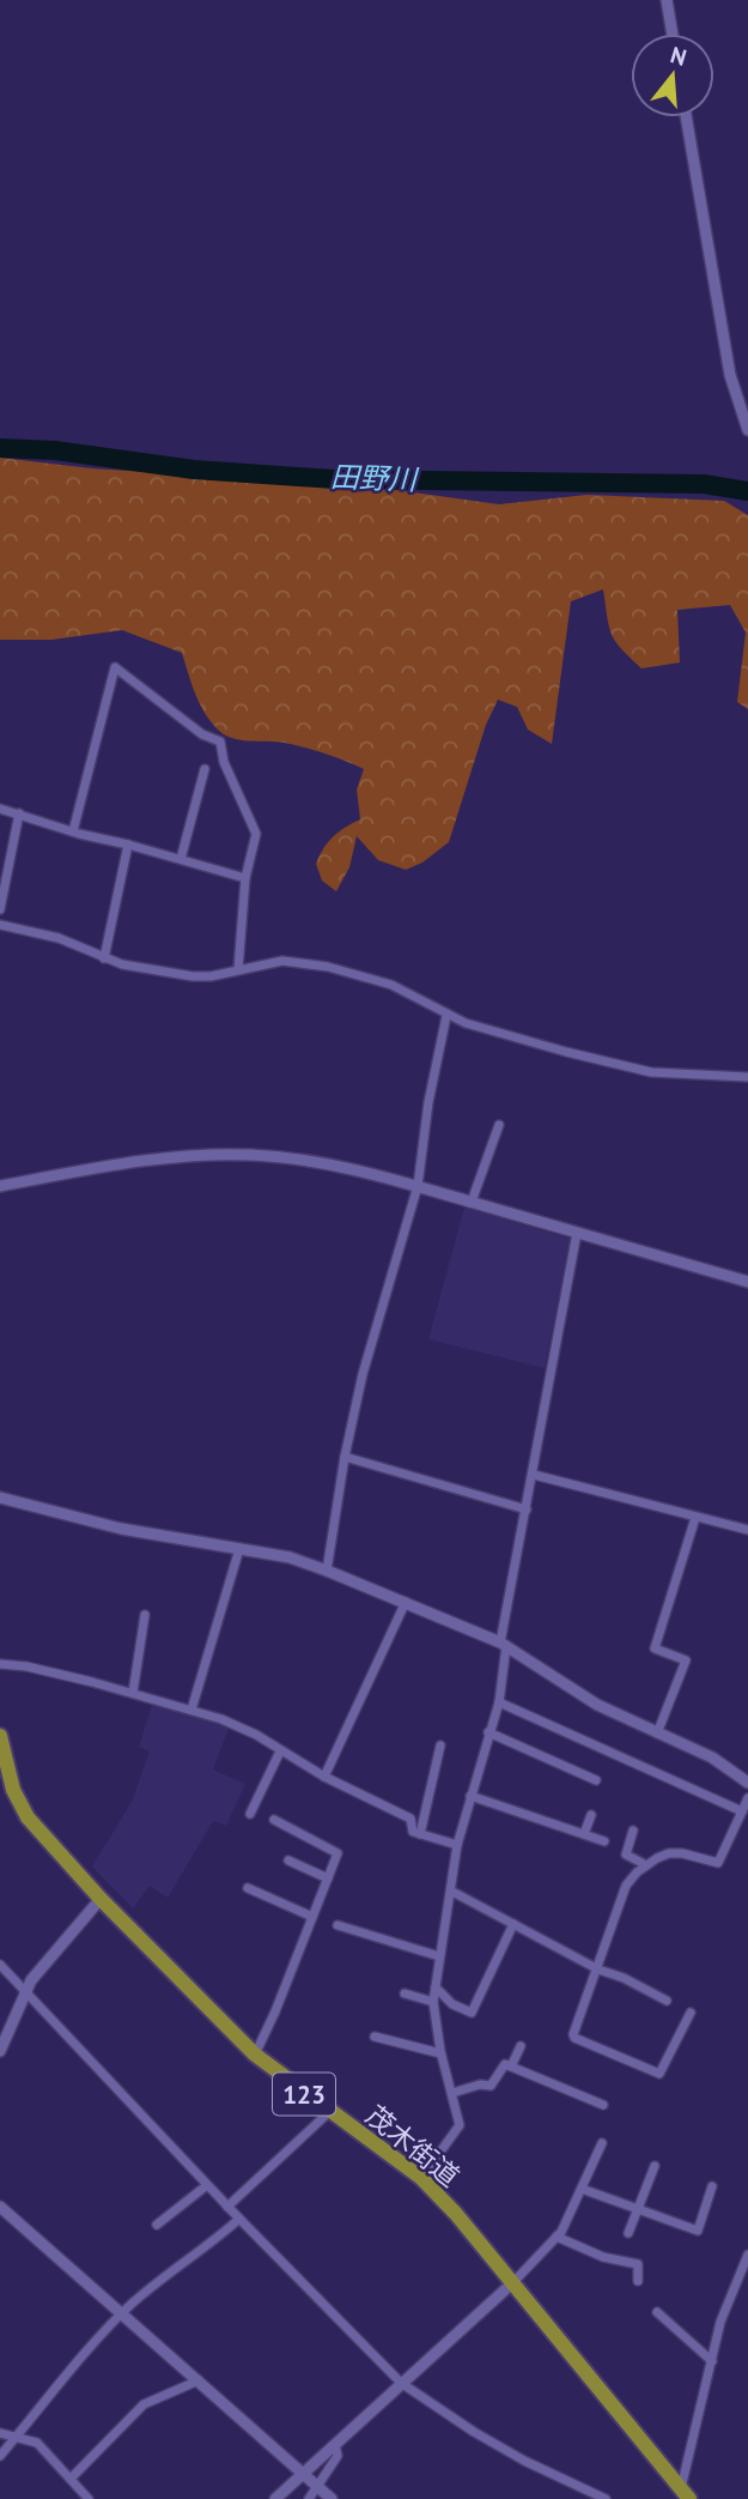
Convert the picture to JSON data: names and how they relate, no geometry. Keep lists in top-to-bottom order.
{
  "streets": {
    "highway": ["123", "茂木街道"]
  },
  "water": ["田野川"],
  "north": "top"
}
